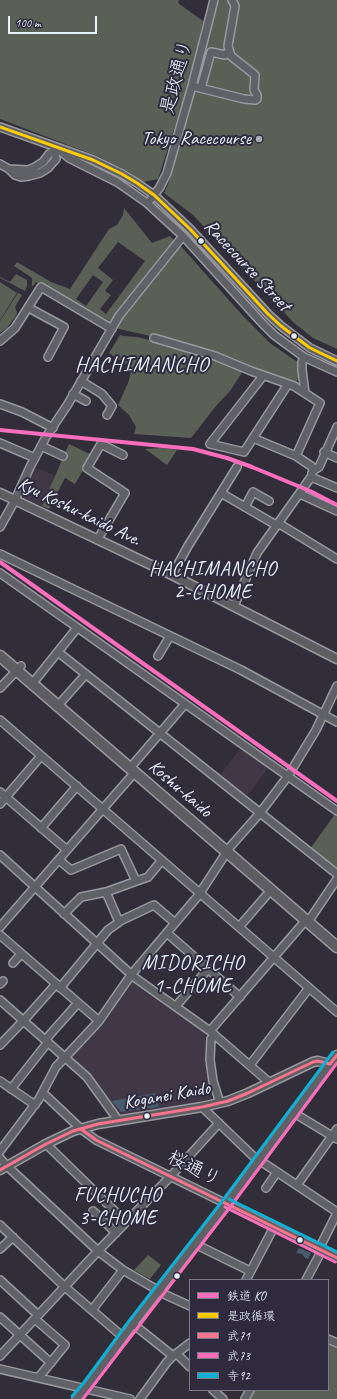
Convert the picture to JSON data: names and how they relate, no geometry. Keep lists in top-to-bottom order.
{
  "streets": {
    "highway": ["Koshu-kaido"],
    "main road": ["Kyu Koshu-kaido Ave.", "Koganei Kaido"],
    "street": ["是政通り", "Racecourse Street", "桜通り"]
  },
  "crossings": [
    ["是政通り", "Racecourse Street"],
    ["Koganei Kaido", "桜通り"]
  ],
  "districts": [
    "HACHIMANCHO",
    "HACHIMANCHO 2-CHOME",
    "MIDORICHO 1-CHOME",
    "FUCHUCHO 3-CHOME"
  ],
  "places": ["Tokyo Racecourse"],
  "lines": [
    "transit line 是政循環",
    "rail line KO",
    "transit line 寺92",
    "transit line 武71",
    "transit line 武73"
  ],
  "legend": [
    "鉄道 KO",
    "是政循環",
    "武71",
    "武73",
    "寺92"
  ],
  "scale_bar": "100 m"
}
